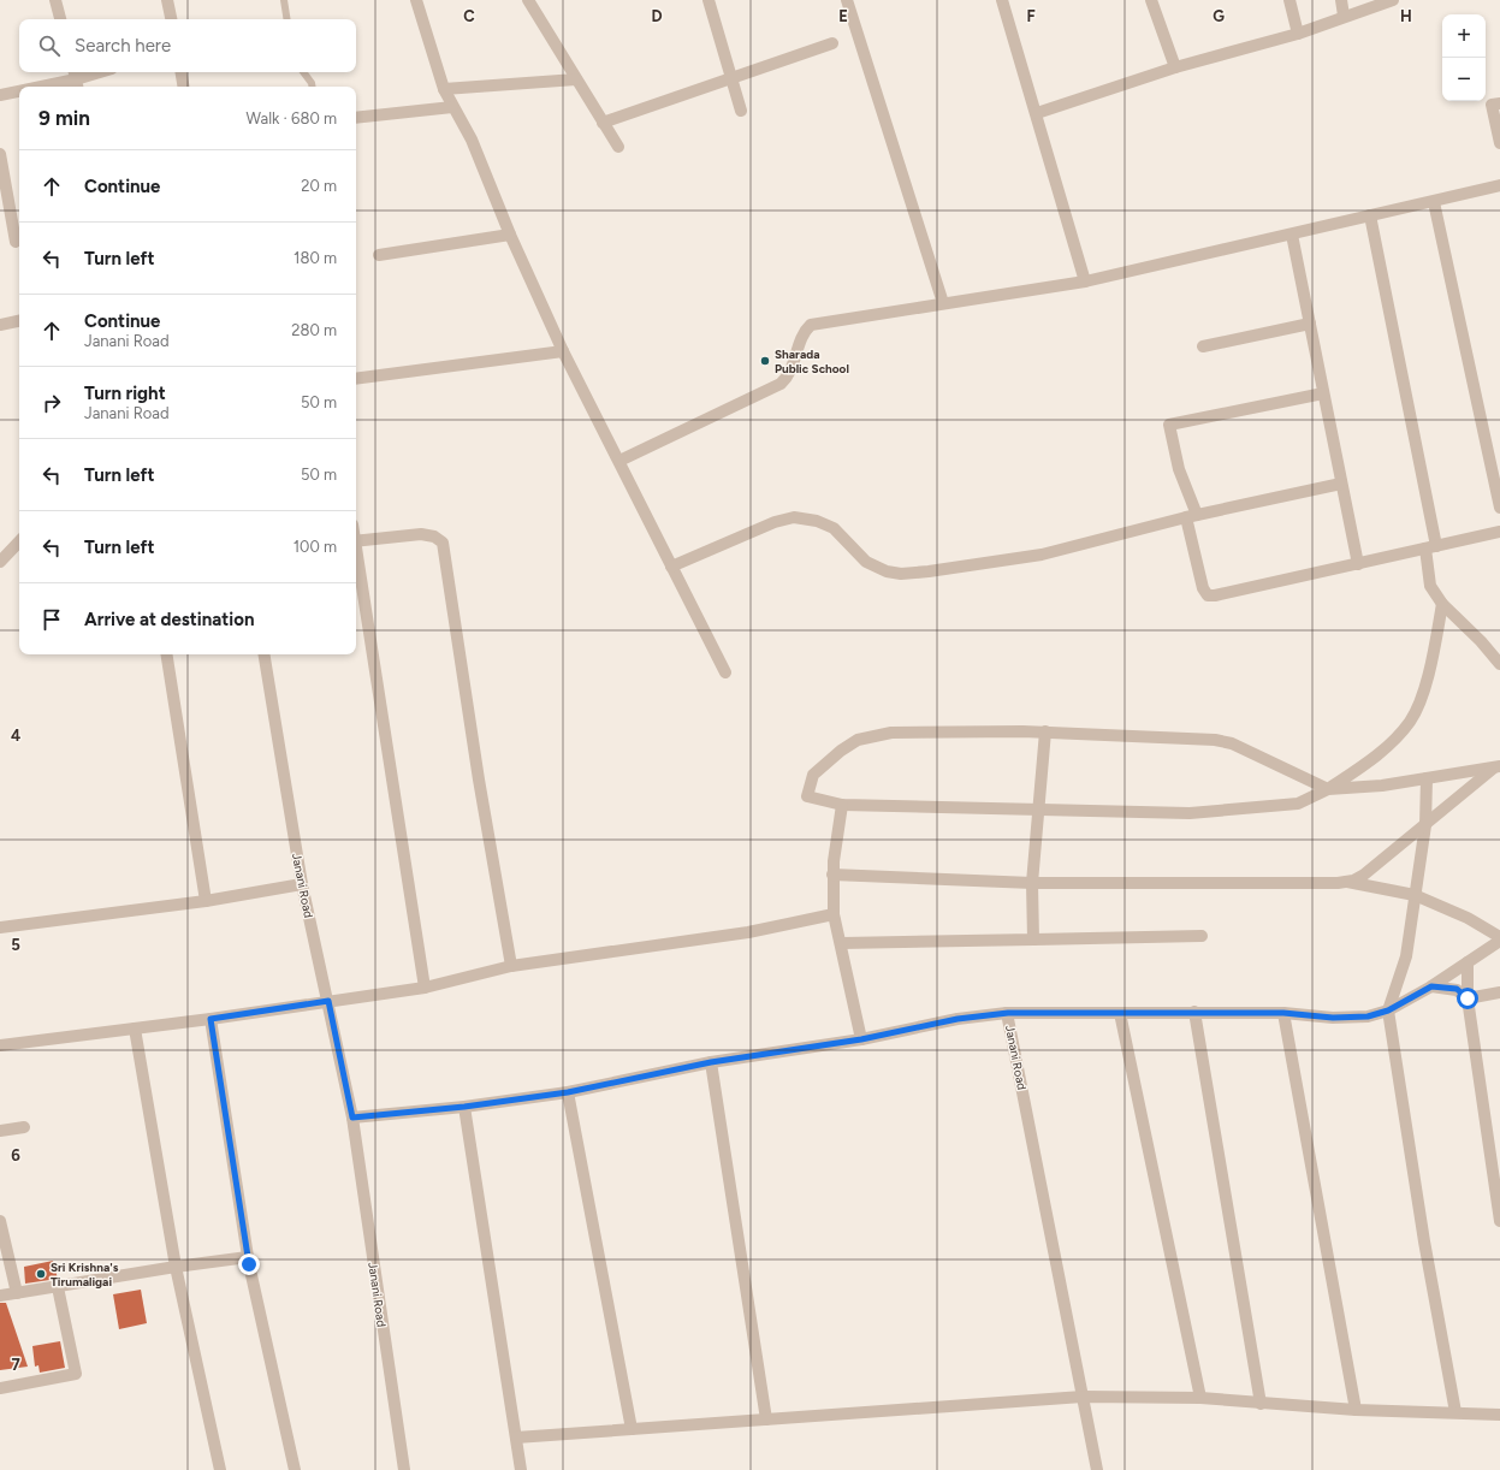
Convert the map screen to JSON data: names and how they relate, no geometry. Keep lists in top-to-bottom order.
{
  "streets": {
    "street": ["Janani Road"]
  },
  "places": ["Sharada Public School", "Sri Krishna's Tirumaligai"],
  "page": {
    "map_buttons": ["+", "−"],
    "search": "Search here",
    "heading": ["9 min", "Walk · 680 m"],
    "list": [
      ["Continue", "20 m"],
      ["Turn left", "180 m"],
      ["Continue", "Janani Road", "280 m"],
      ["Turn right", "Janani Road", "50 m"],
      ["Turn left", "50 m"],
      ["Turn left", "100 m"],
      "Arrive at destination"
    ]
  },
  "grid": {
    "columns": [
      "C",
      "D",
      "E",
      "F",
      "G",
      "H"
    ],
    "rows": [
      "4",
      "5",
      "6",
      "7"
    ]
  }
}
